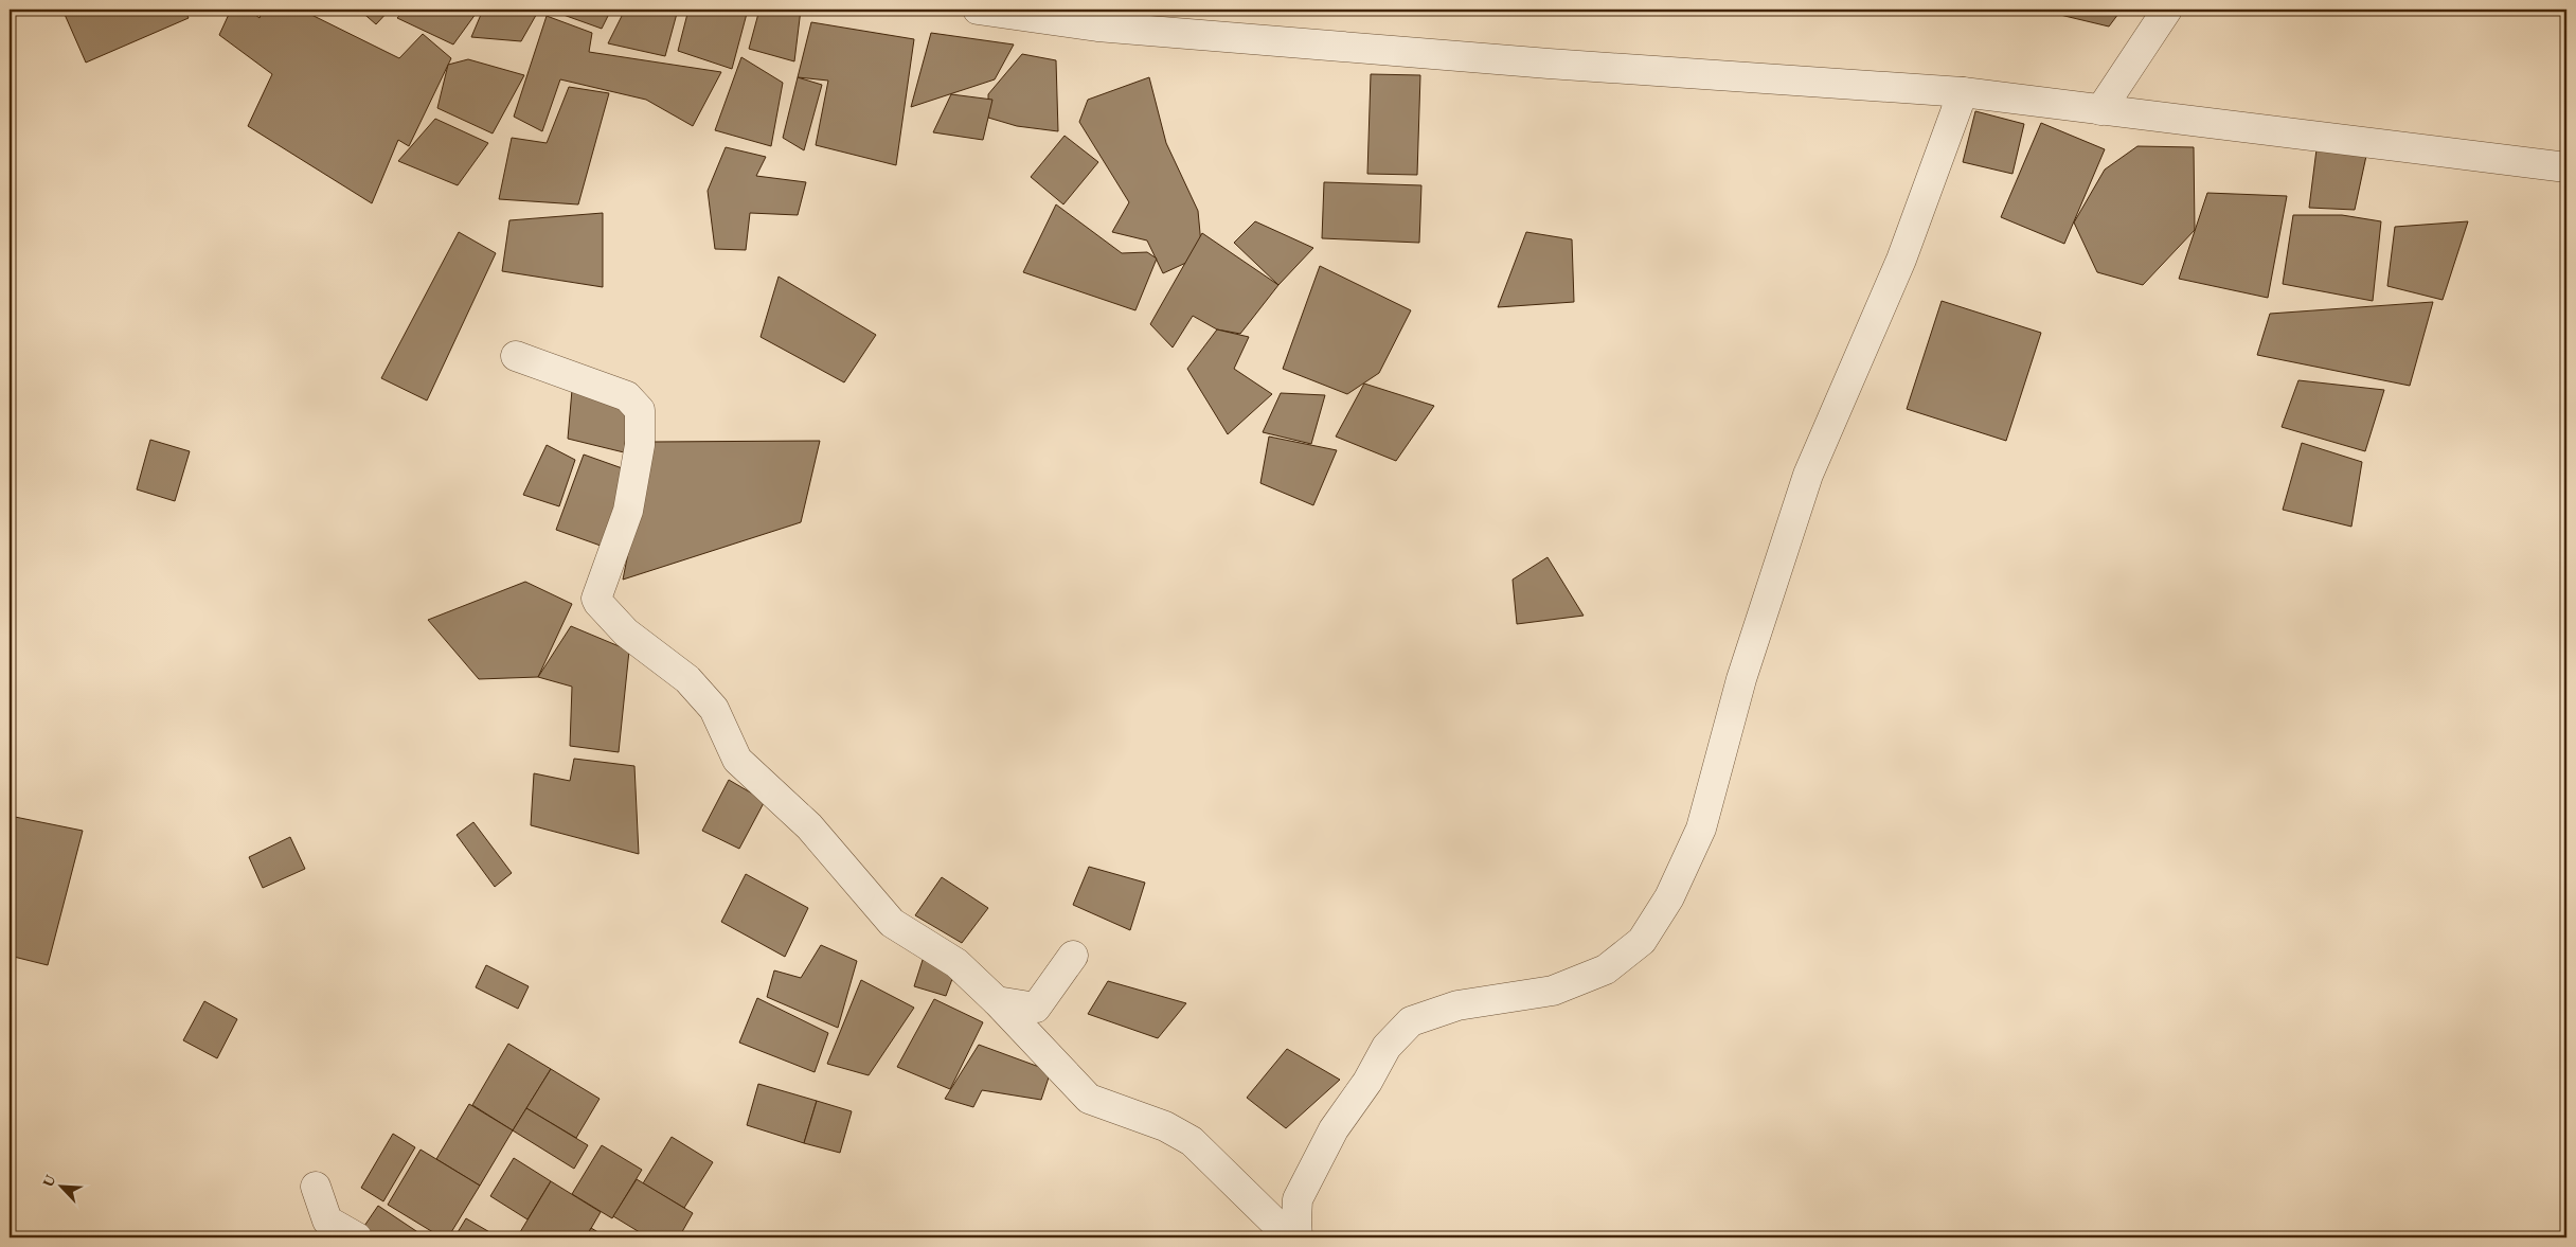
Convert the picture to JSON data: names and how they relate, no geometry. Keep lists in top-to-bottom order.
{
  "north": "top left"
}
